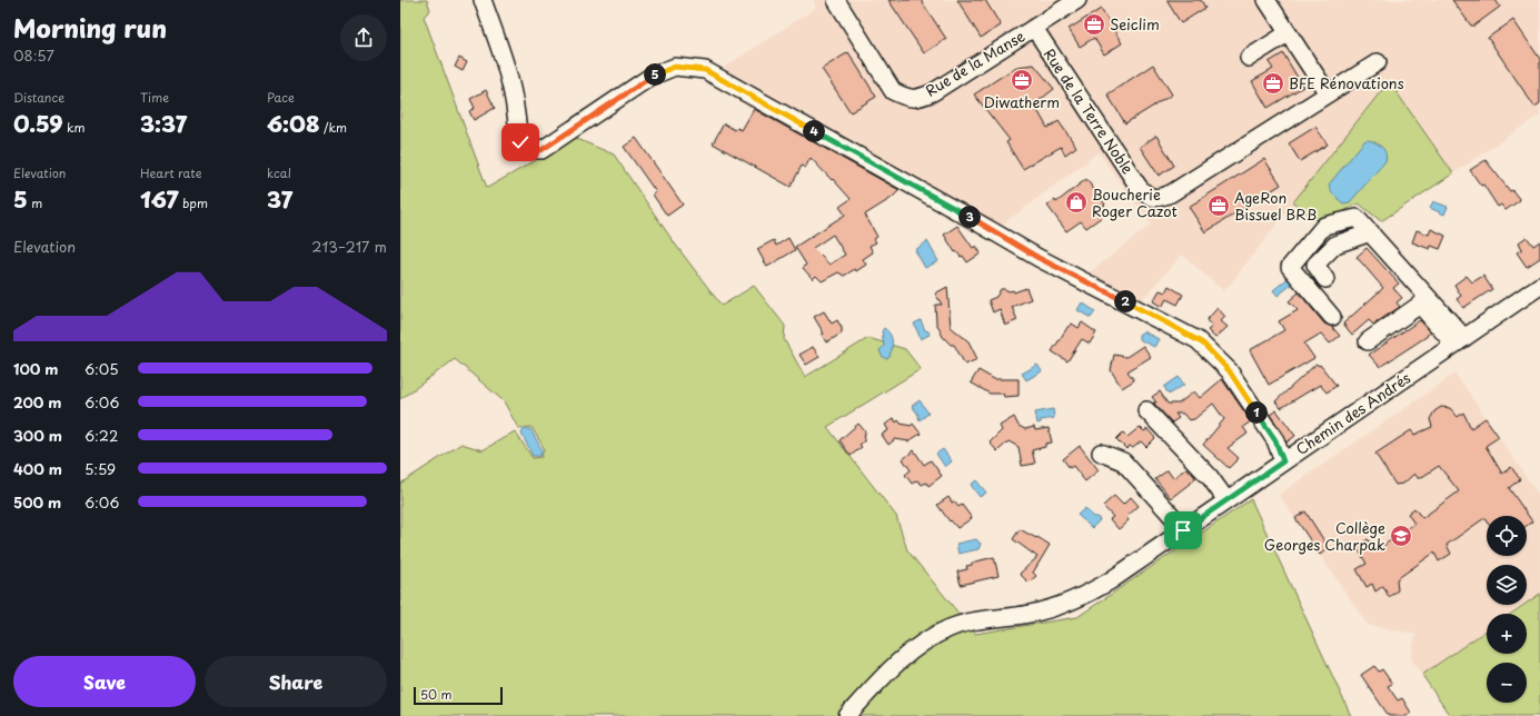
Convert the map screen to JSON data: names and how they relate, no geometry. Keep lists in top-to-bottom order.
{
  "streets": {
    "street": ["Rue de la Manse", "Rue de la Terre Noble", "Chemin des Andrés"]
  },
  "crossings": [
    ["Rue de la Manse", "Rue de la Terre Noble"]
  ],
  "places": {
    "office": [
      "Seiclim",
      "Diwatherm",
      "BFE Rénovations",
      "AgeRon Bissuel BRB"
    ],
    "shop": ["Boucherie Roger Cazot"],
    "school or university": ["Collège Georges Charpak"]
  },
  "scale_bar": "50 m",
  "page": {
    "heading": ["Morning run", "08:57"],
    "pins": [
      "5",
      "4",
      "3",
      "2",
      "1"
    ],
    "stats": [
      ["Distance", "0.59 km"],
      ["Time", "3:37"],
      ["Pace", "6:08 /km"],
      ["Elevation", "5 m"],
      ["Heart rate", "167 bpm"],
      ["kcal", "37"]
    ],
    "chart": ["Elevation", "213–217 m"],
    "list": [
      {
        "name": "100 m",
        "note": "6:05"
      },
      {
        "name": "200 m",
        "note": "6:06"
      },
      {
        "name": "300 m",
        "note": "6:22"
      },
      {
        "name": "400 m",
        "note": "5:59"
      },
      {
        "name": "500 m",
        "note": "6:06"
      }
    ],
    "map_buttons": ["+", "−"],
    "buttons": ["Save", "Share"],
    "scale": "50 m"
  }
}
